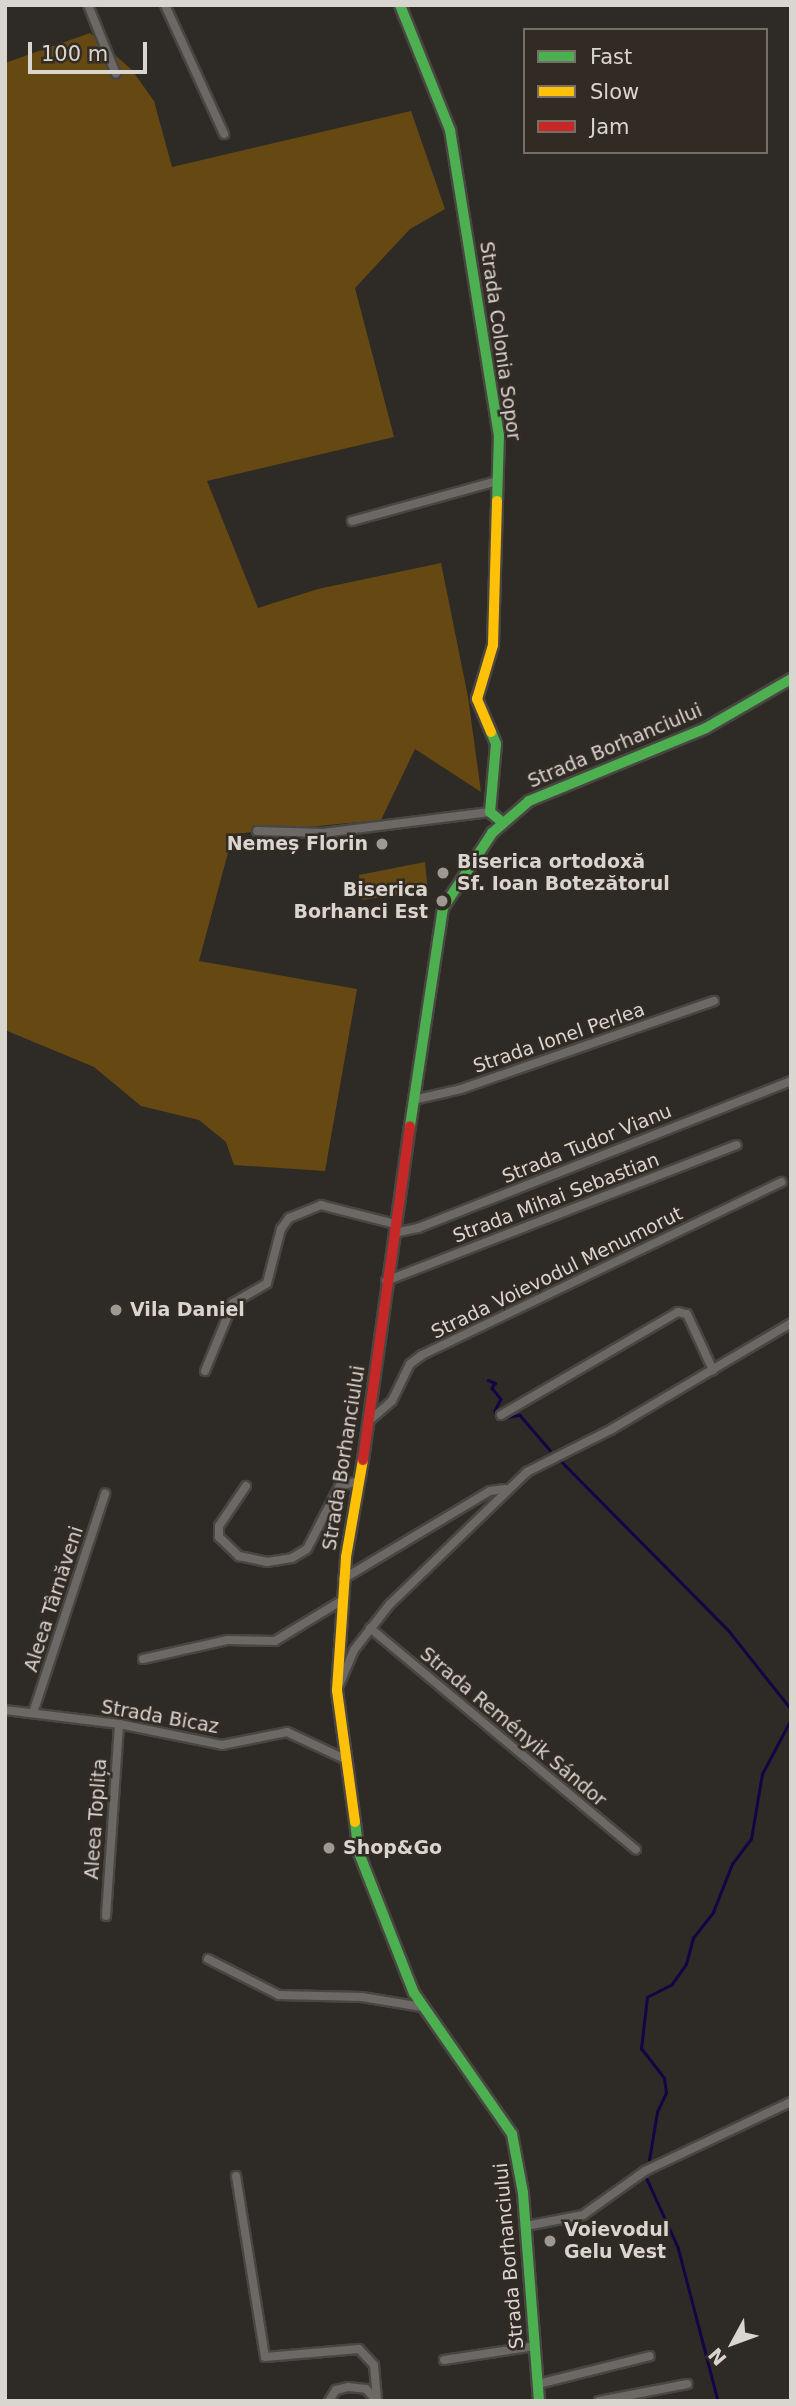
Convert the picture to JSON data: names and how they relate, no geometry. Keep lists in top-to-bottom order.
{
  "streets": {
    "main road": ["Strada Colonia Sopor", "Strada Borhanciului"],
    "street": [
      "Strada Ionel Perlea",
      "Strada Tudor Vianu",
      "Strada Mihai Sebastian",
      "Strada Voievodul Menumorut",
      "Aleea Târnăveni",
      "Strada Bicaz",
      "Strada Reményik Sándor",
      "Aleea Toplița"
    ]
  },
  "crossings": [
    ["Strada Borhanciului", "Strada Ionel Perlea"],
    ["Strada Borhanciului", "Strada Tudor Vianu"],
    ["Strada Borhanciului", "Strada Mihai Sebastian"],
    ["Strada Borhanciului", "Strada Voievodul Menumorut"],
    ["Strada Borhanciului", "Strada Bicaz"],
    ["Aleea Târnăveni", "Strada Bicaz"],
    ["Strada Bicaz", "Aleea Toplița"]
  ],
  "places": [
    "Nemeș Florin",
    "Biserica ortodoxă Sf. Ioan Botezătorul",
    "Biserica Borhanci Est",
    "Vila Daniel",
    "Shop&Go",
    "Voievodul Gelu Vest"
  ],
  "legend": ["Fast", "Slow", "Jam"],
  "scale_bar": "100 m",
  "north": "bottom left"
}
